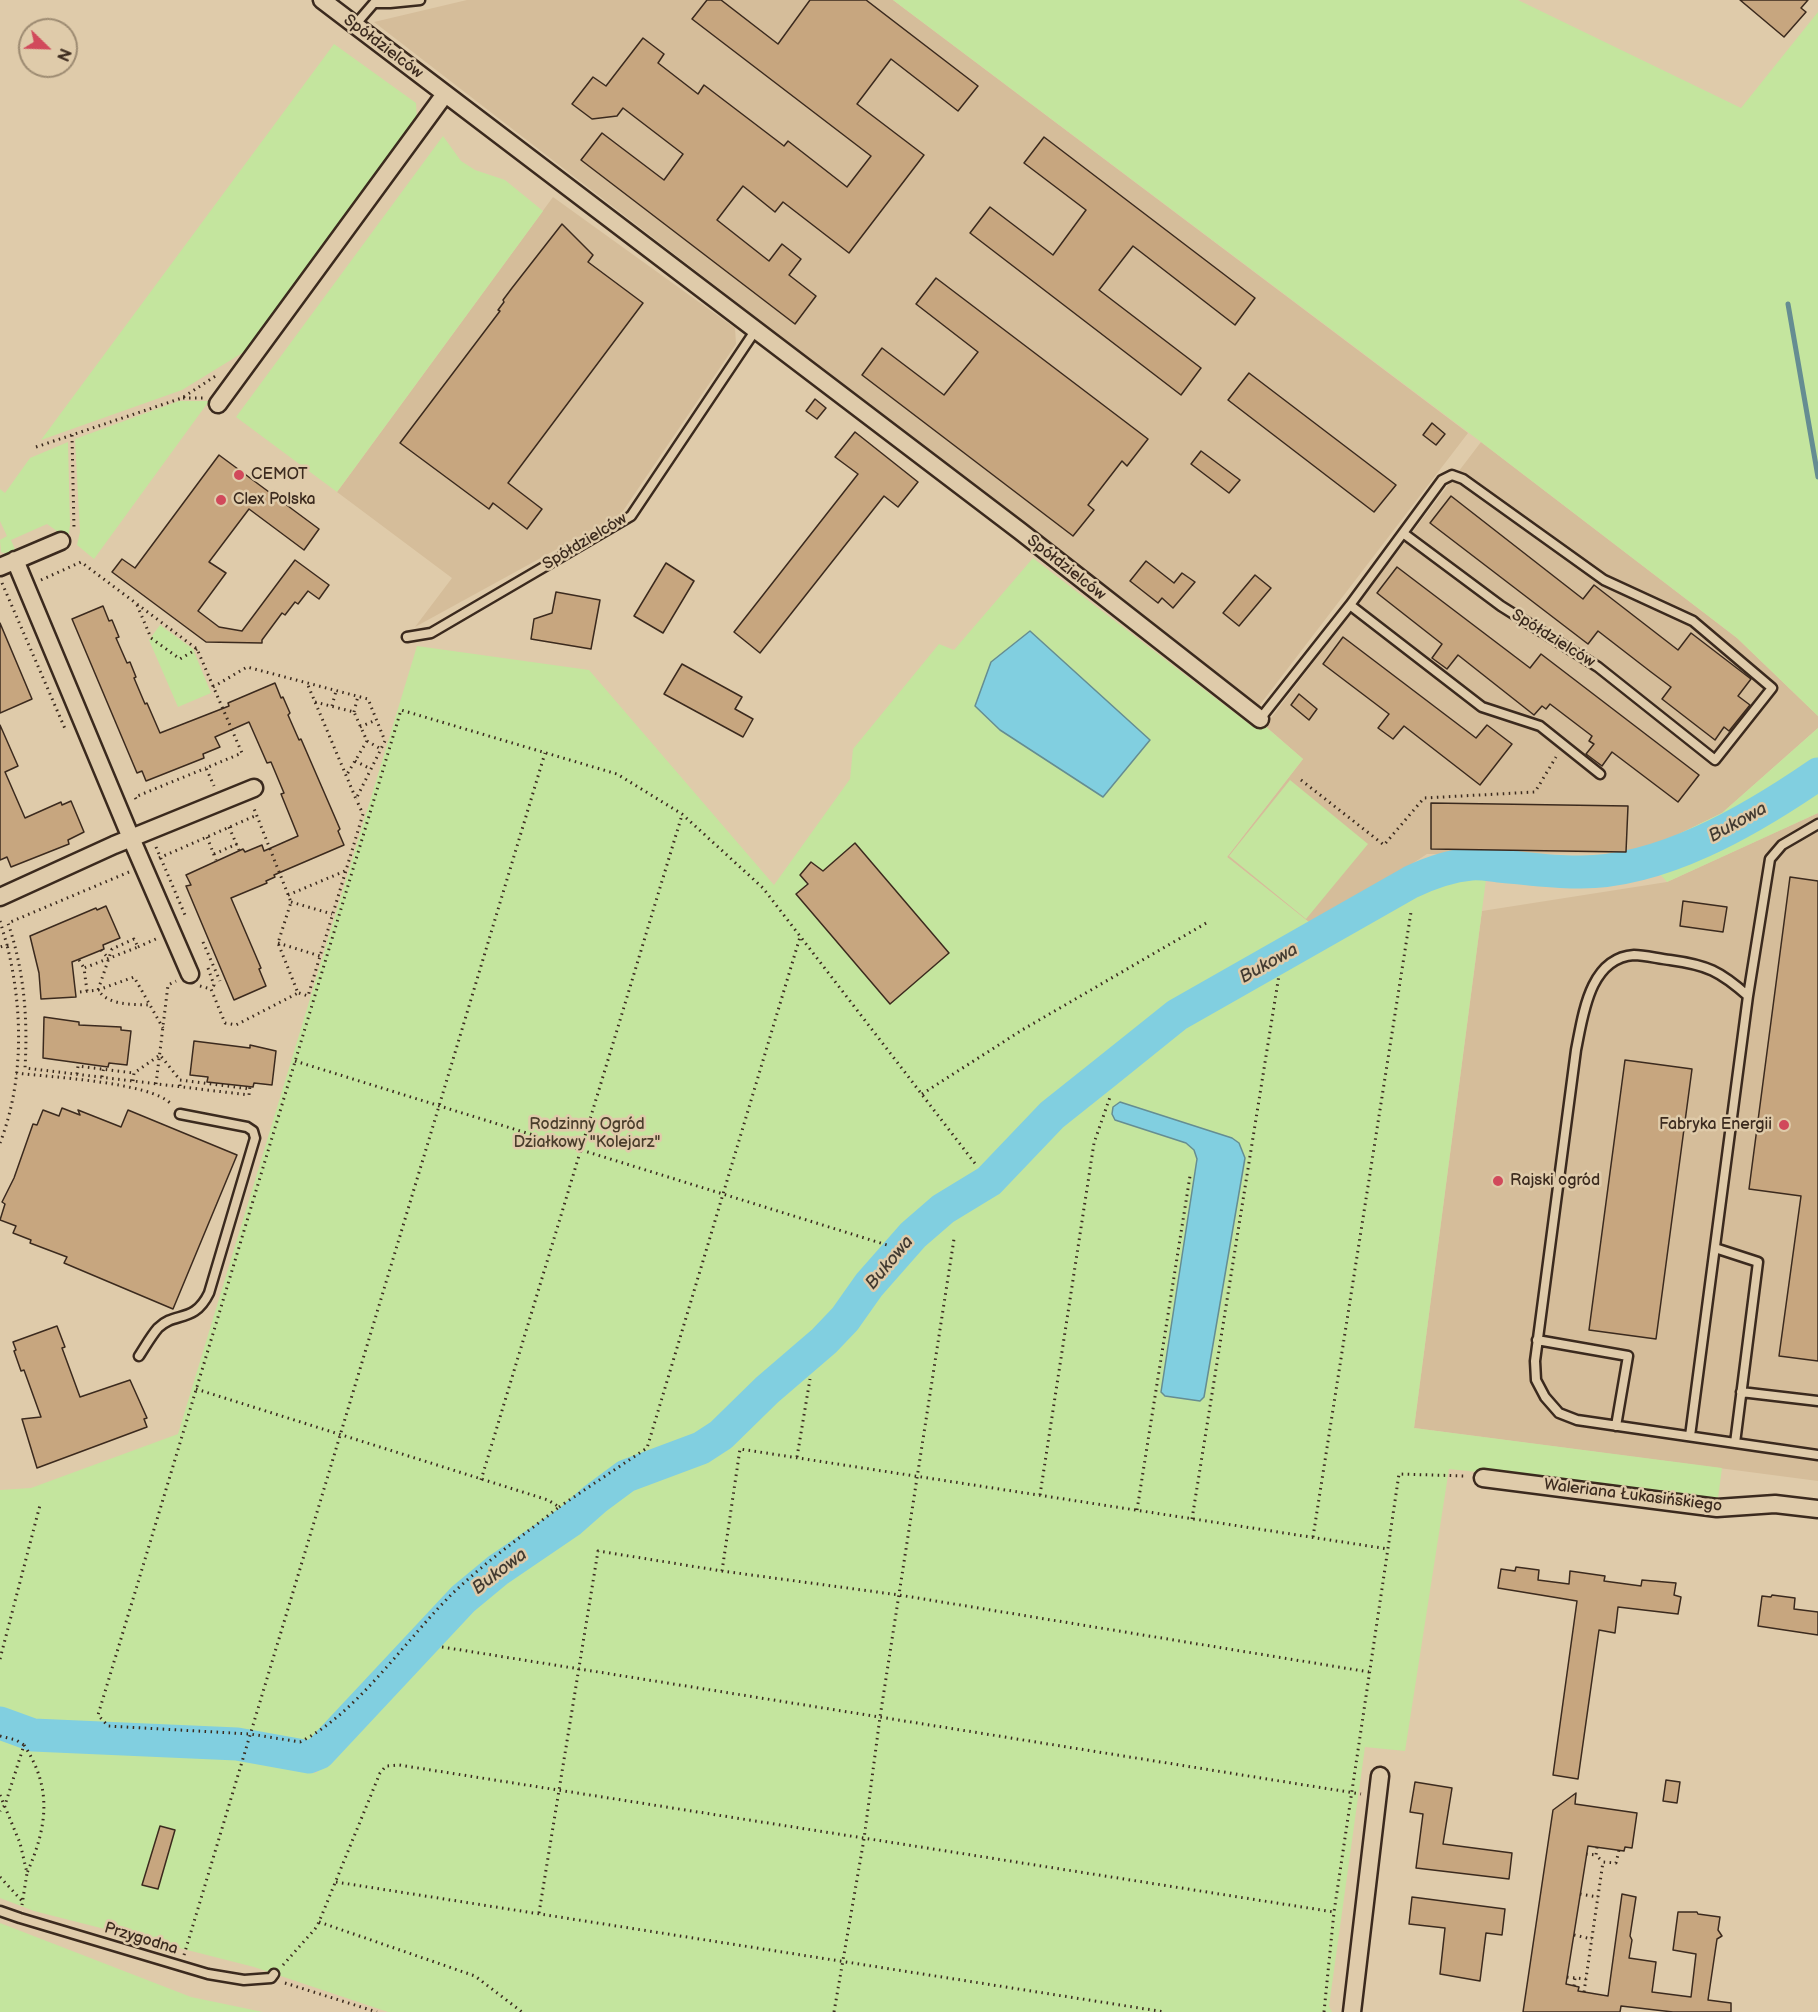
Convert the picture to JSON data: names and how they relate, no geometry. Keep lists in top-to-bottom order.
{
  "streets": {
    "street": ["Spółdzielców", "Waleriana Łukasińskiego"],
    "lane": ["Przygodna"]
  },
  "water": ["Bukowa"],
  "parks": ["Rodzinny Ogród Działkowy \"Kolejarz\""],
  "places": [
    "CEMOT",
    "Clex Polska",
    "Fabryka Energii",
    "Rajski ogród"
  ],
  "north": "bottom right"
}
